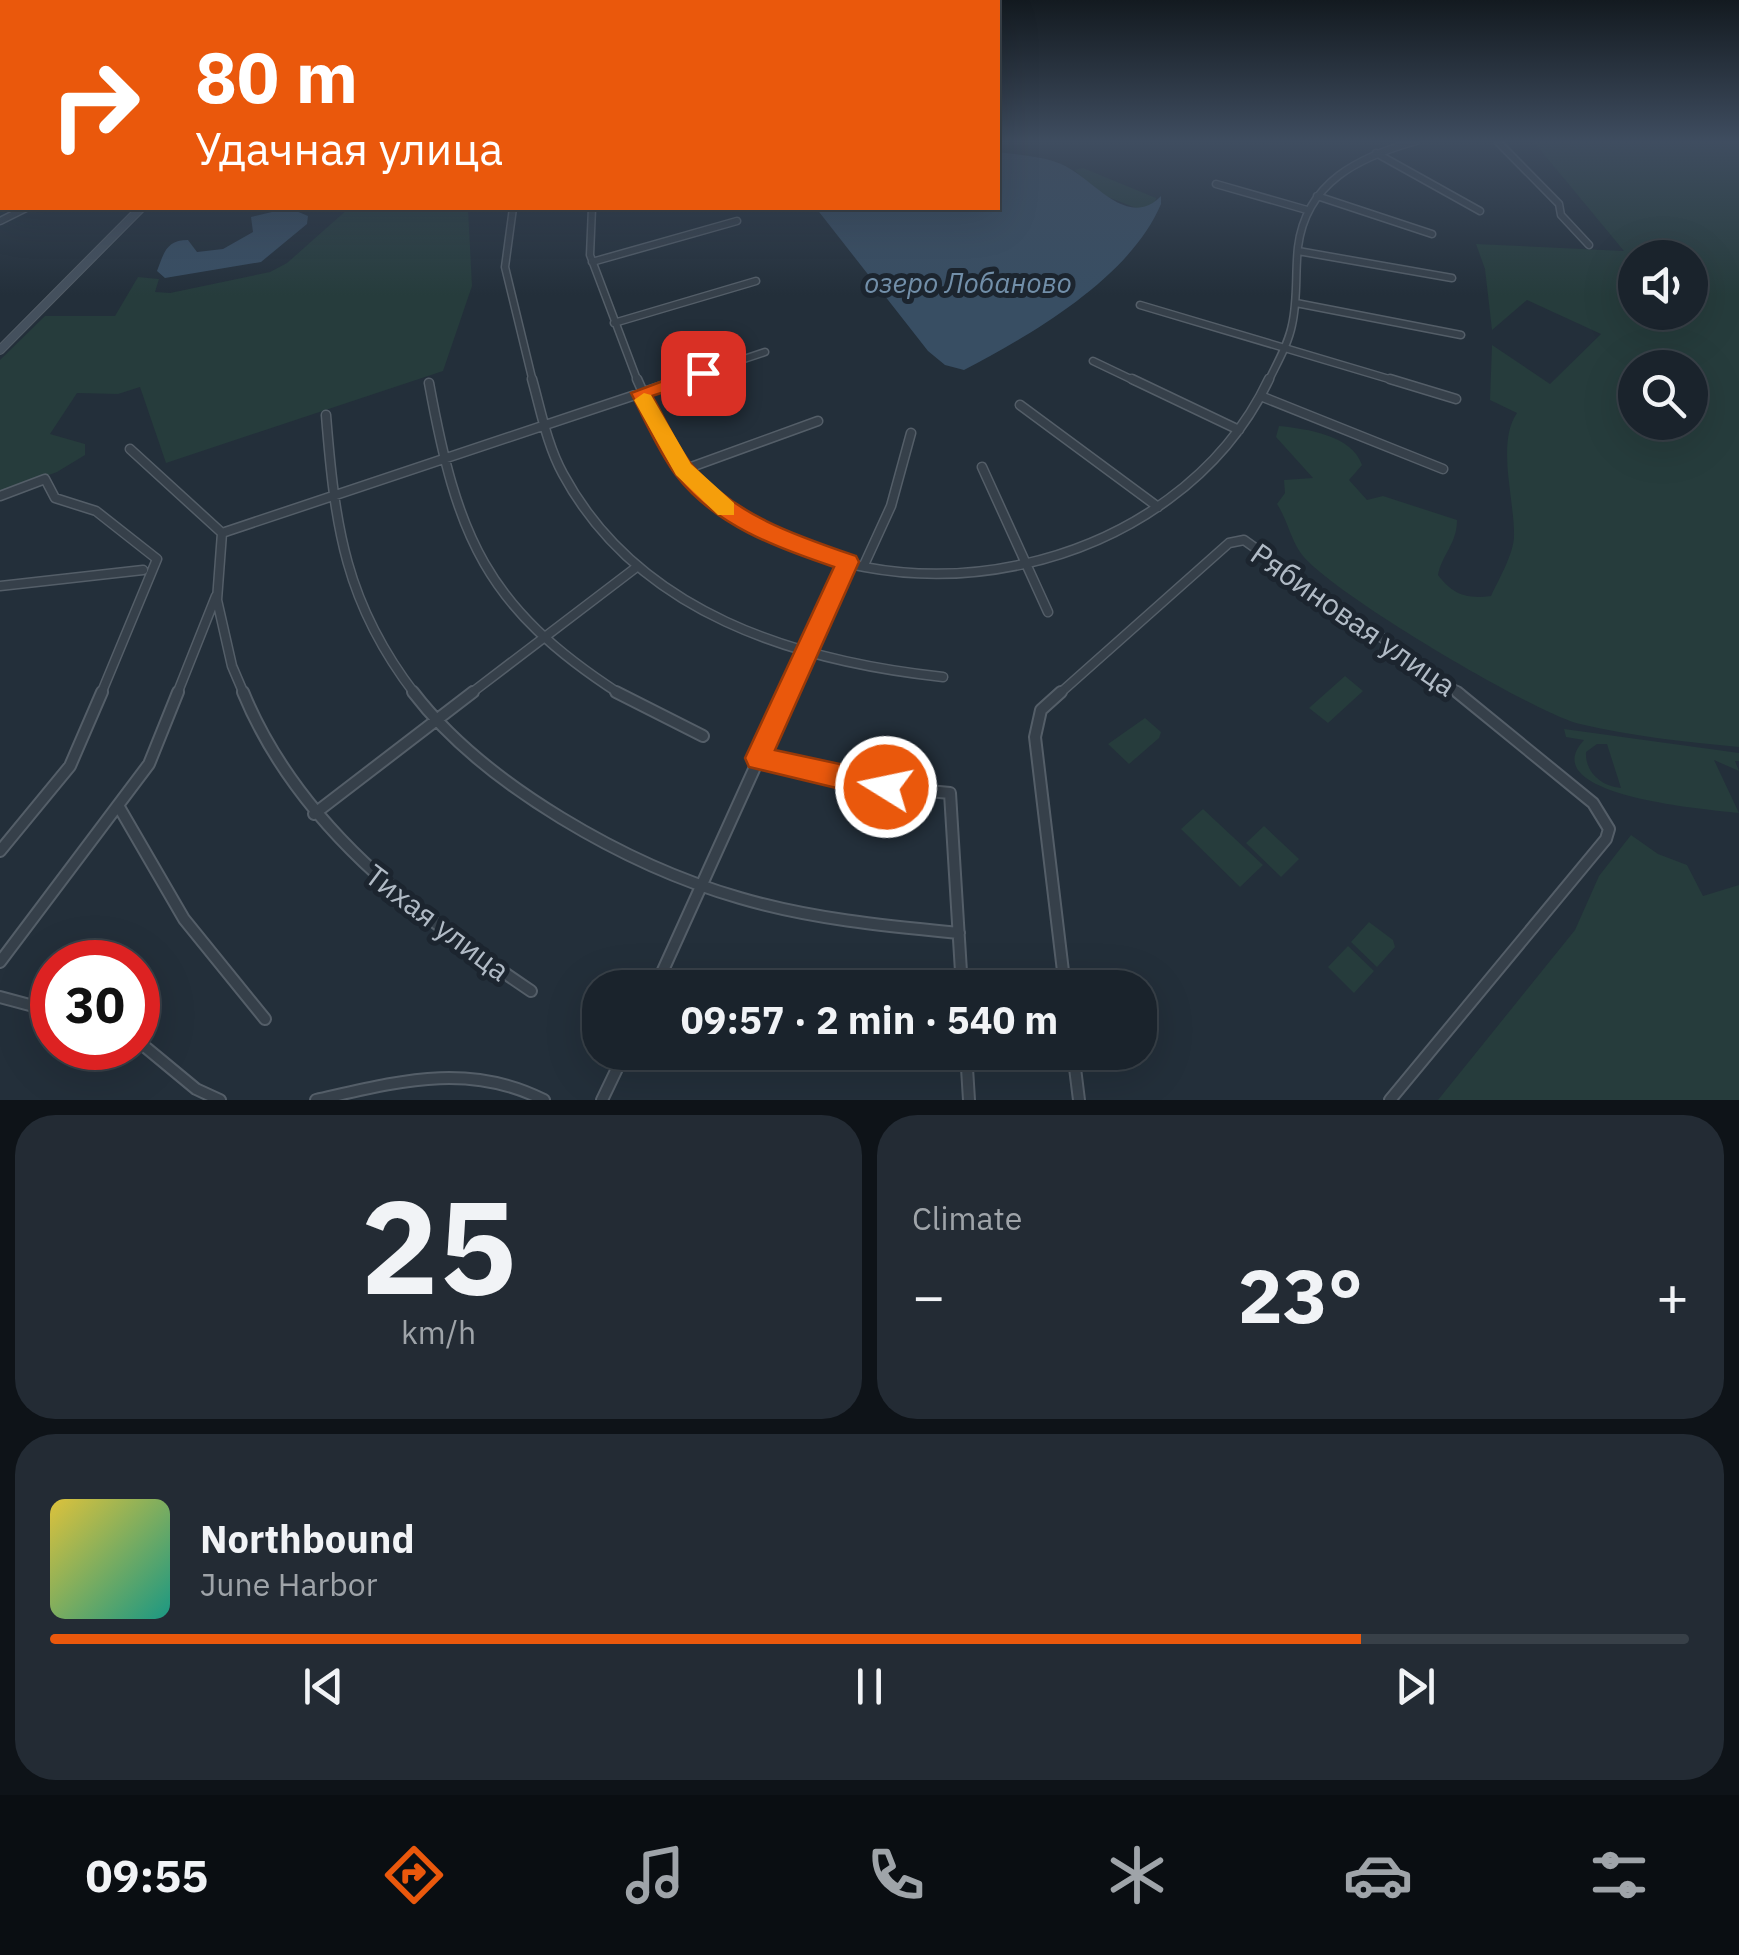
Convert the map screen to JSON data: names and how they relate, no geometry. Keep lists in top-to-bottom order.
{
  "streets": {
    "street": ["Рябиновая улица", "Тихая улица"]
  },
  "water": ["озеро Лобаново"],
  "page": {
    "turn": ["80 m", "Удачная улица"],
    "limit": "30",
    "trip": "09:57 · 2 min · 540 m",
    "tile": [
      ["25", "km/h"],
      "Climate"
    ],
    "heat": ["−", "23°", "+"],
    "song": ["Northbound", "June Harbor"],
    "tabs": "09:55"
  }
}
